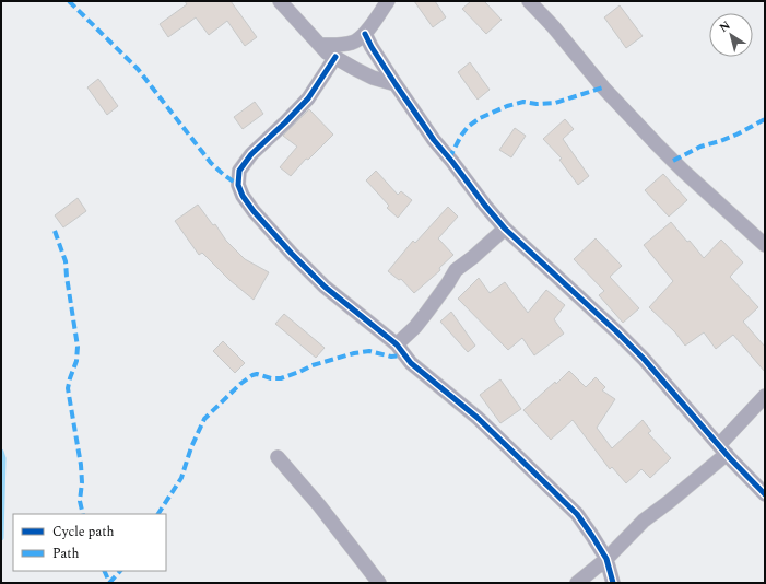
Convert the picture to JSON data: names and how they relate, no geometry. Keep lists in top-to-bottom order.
{
  "legend": ["Cycle path", "Path"],
  "north": "top left"
}
